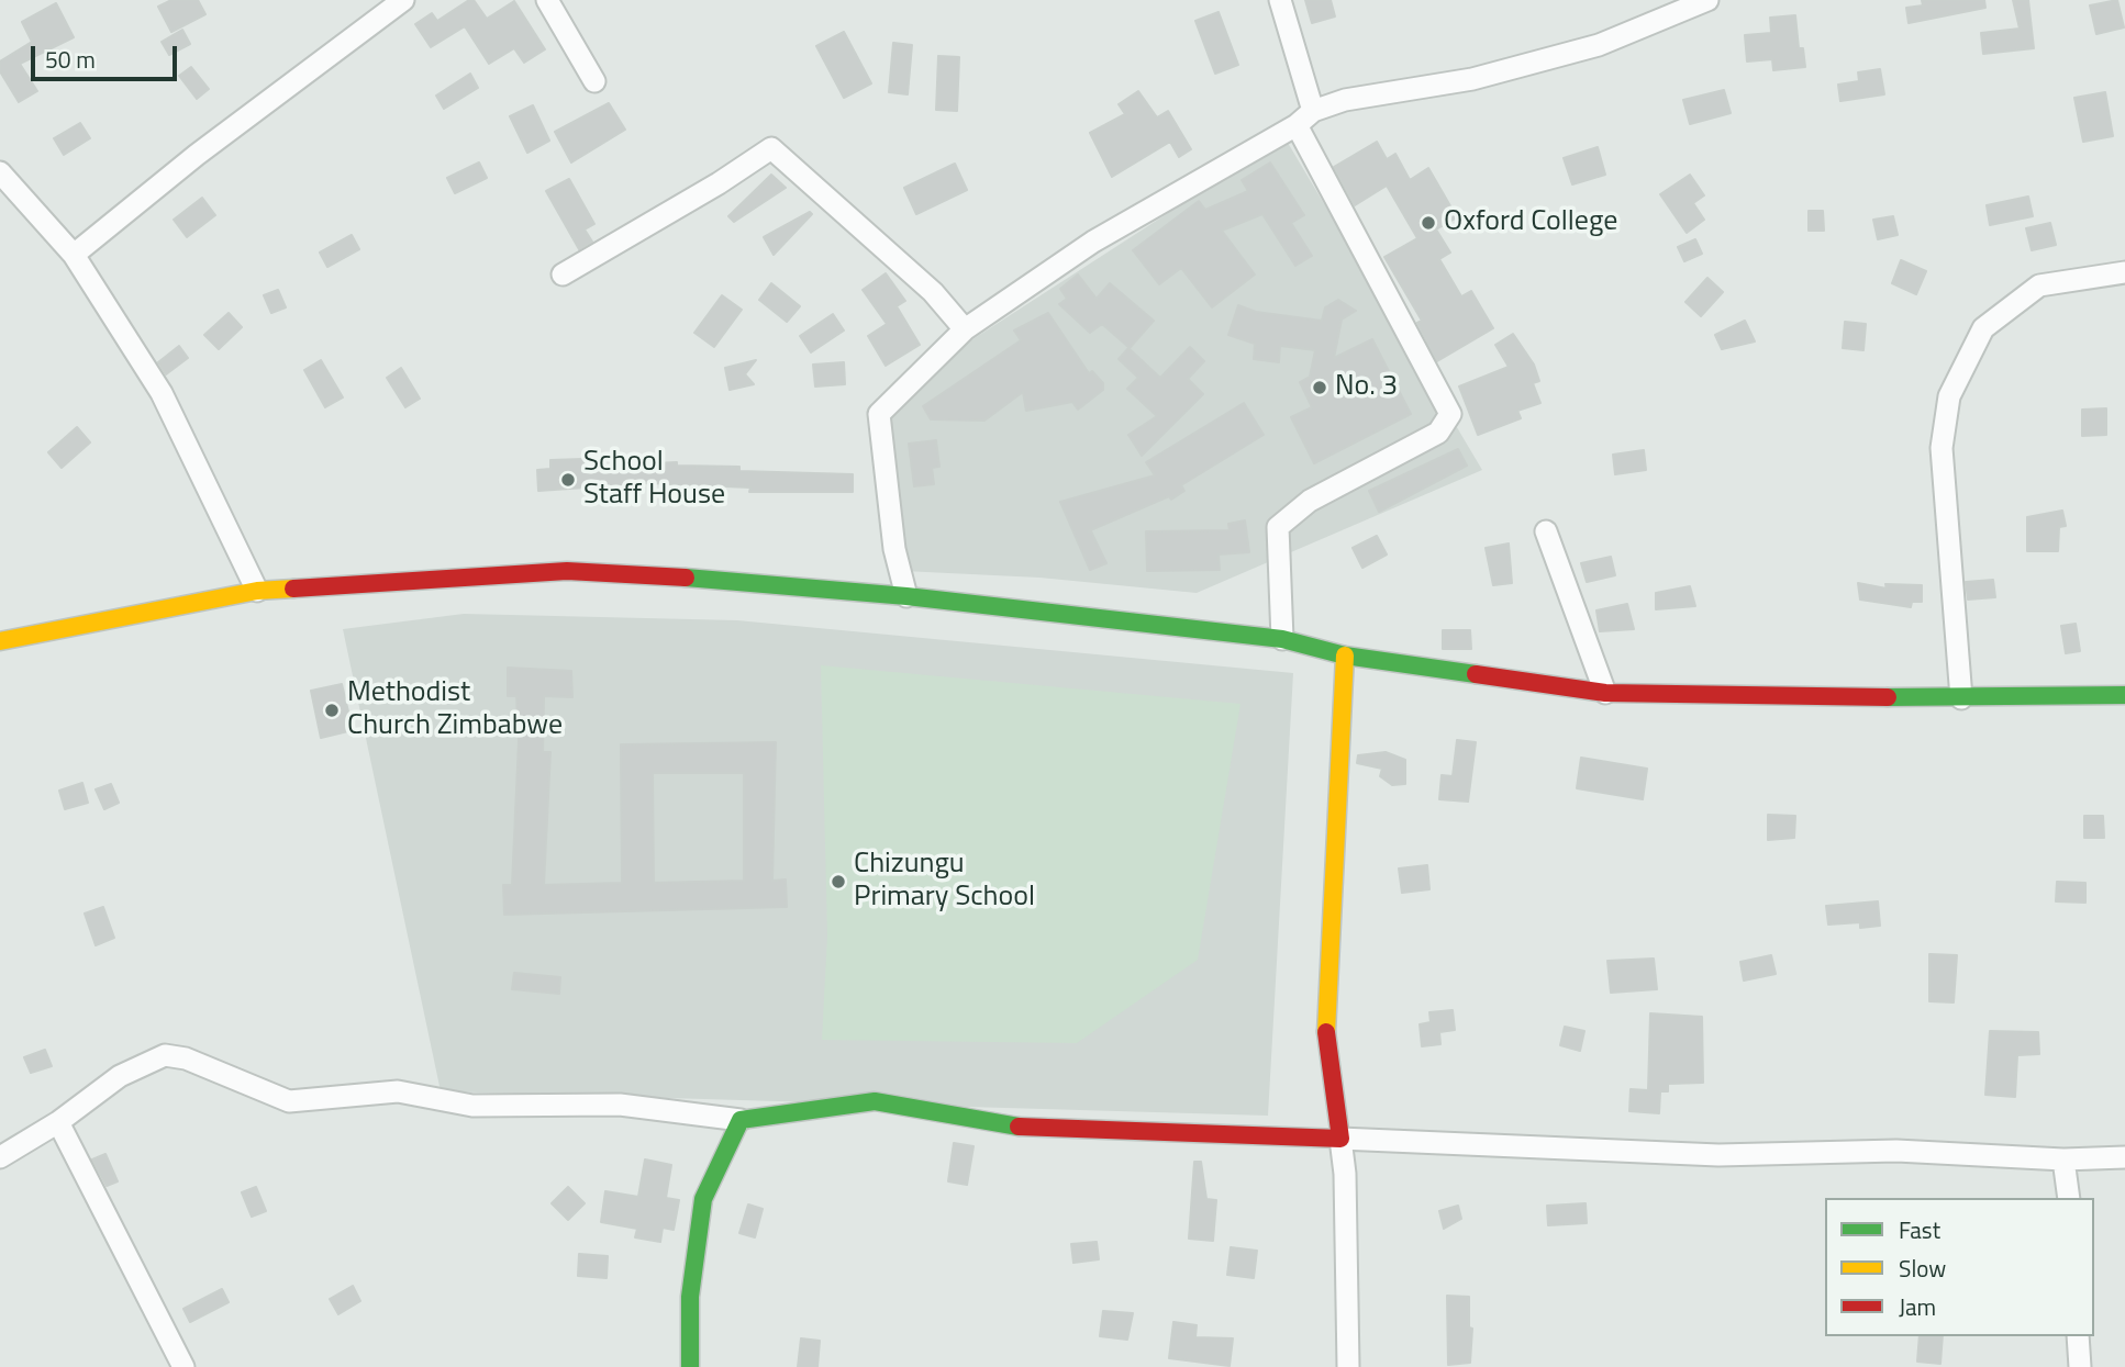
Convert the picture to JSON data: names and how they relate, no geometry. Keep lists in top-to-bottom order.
{
  "places": [
    "Oxford College",
    "No. 3",
    "School Staff House",
    "Methodist Church Zimbabwe",
    "Chizungu Primary School"
  ],
  "legend": ["Fast", "Slow", "Jam"],
  "scale_bar": "50 m"
}
